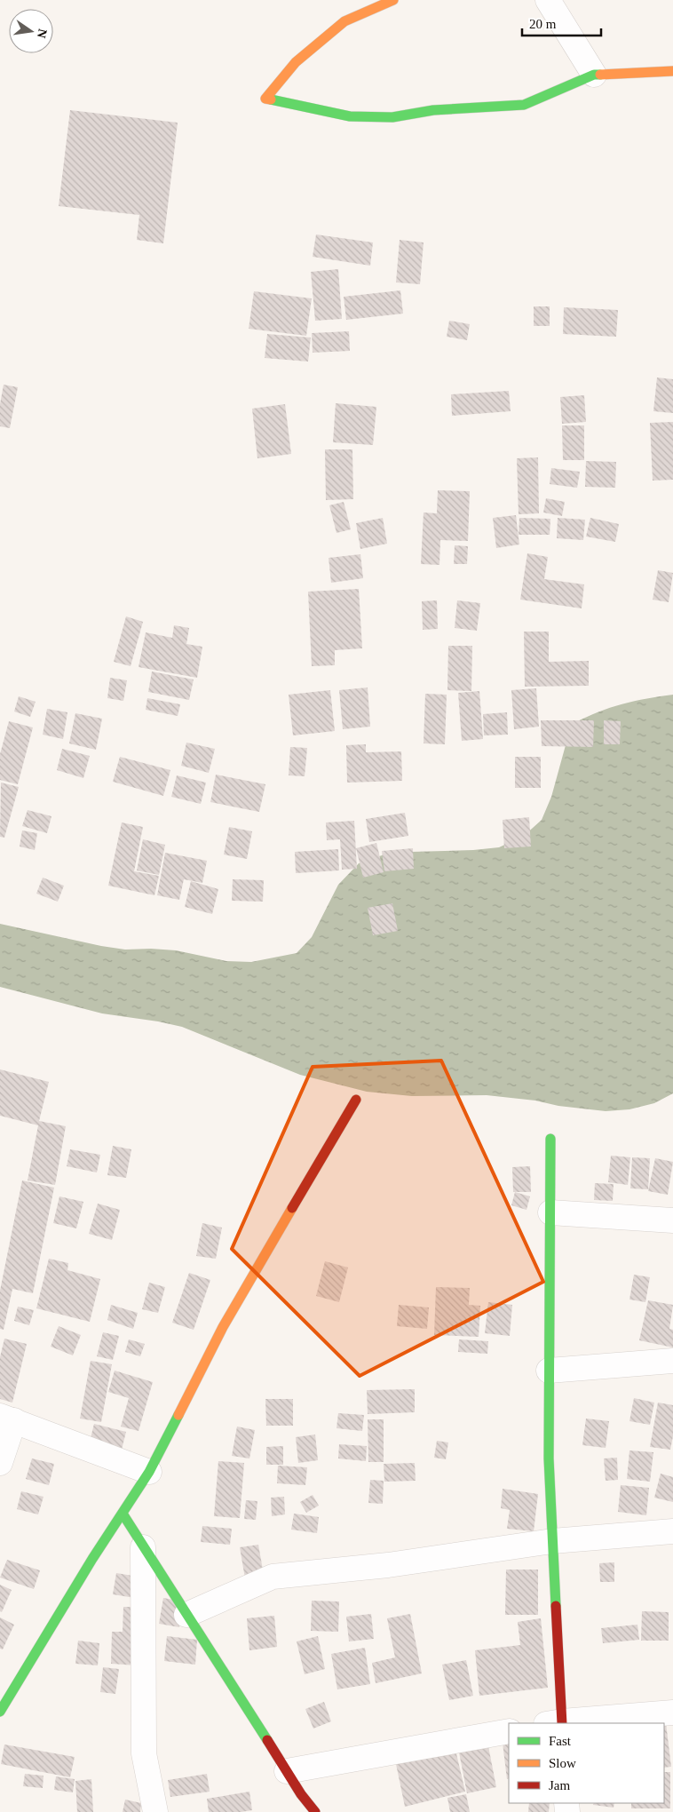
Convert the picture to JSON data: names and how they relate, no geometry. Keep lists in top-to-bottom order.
{
  "legend": ["Fast", "Slow", "Jam"],
  "scale_bar": "20 m",
  "north": "right"
}
